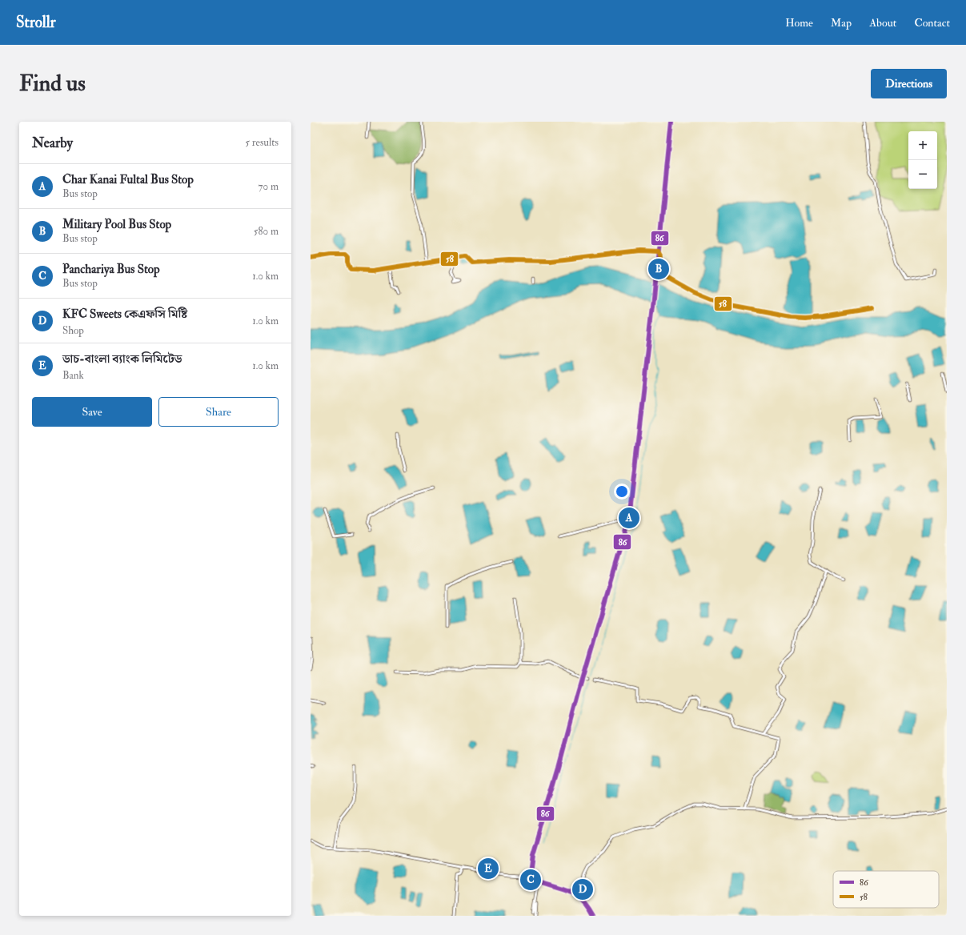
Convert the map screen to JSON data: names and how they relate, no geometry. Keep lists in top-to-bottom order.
{
  "lines": ["transit line 86", "transit line 58"],
  "legend": ["86", "58"],
  "page": {
    "header": "Strollr",
    "nav": [
      "Home",
      "Map",
      "About",
      "Contact"
    ],
    "buttons": [
      "Directions",
      ["Save", "Share"]
    ],
    "title": "Find us",
    "heading": ["Nearby", "5 results"],
    "map_buttons": ["+", "−"],
    "list": [
      {
        "mark": "A",
        "name": "Char Kanai Fultal Bus Stop",
        "note": "Bus stop",
        "value": "70 m"
      },
      {
        "mark": "B",
        "name": "Military Pool Bus Stop",
        "note": "Bus stop",
        "value": "580 m"
      },
      {
        "mark": "C",
        "name": "Panchariya Bus Stop",
        "note": "Bus stop",
        "value": "1.0 km"
      },
      {
        "mark": "D",
        "name": "KFC Sweets কেএফসি মিষ্টি",
        "note": "Shop",
        "value": "1.0 km"
      },
      {
        "mark": "E",
        "name": "ডাচ-বাংলা ব্যাংক লিমিটেড",
        "note": "Bank",
        "value": "1.0 km"
      }
    ],
    "pins": [
      "B",
      "A",
      "E",
      "C",
      "D"
    ]
  }
}
